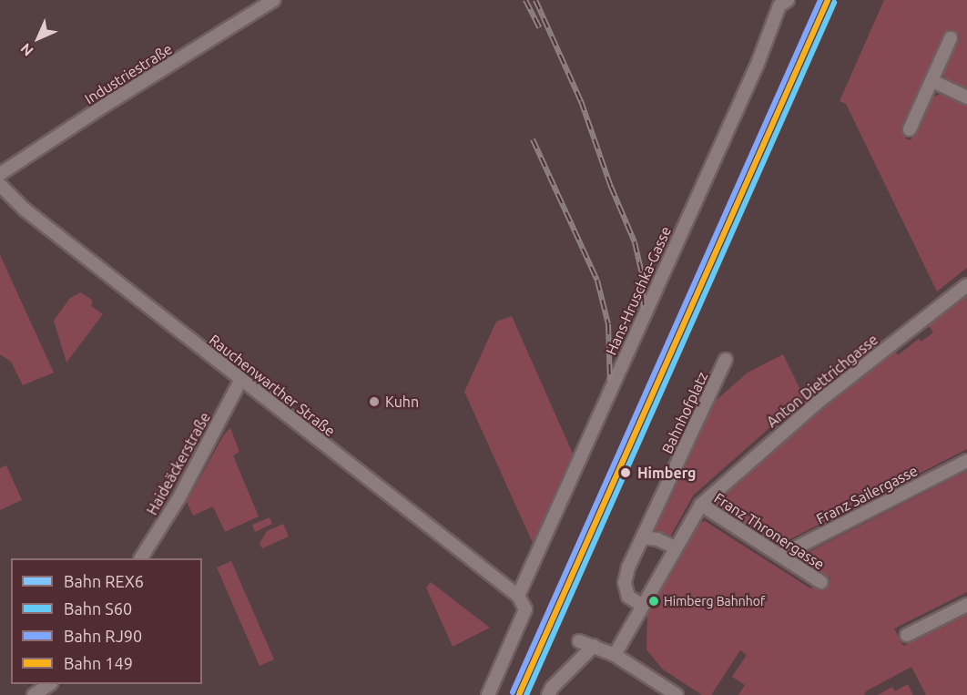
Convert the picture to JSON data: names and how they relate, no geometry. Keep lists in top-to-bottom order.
{
  "streets": {
    "street": [
      "Industriestraße",
      "Hans-Hruschka-Gasse",
      "Anton Diettrichgasse",
      "Rauchenwarther Straße",
      "Bahnhofplatz",
      "Haideäckerstraße",
      "Franz Sailergasse",
      "Franz Thronergasse"
    ]
  },
  "crossings": [
    ["Hans-Hruschka-Gasse", "Rauchenwarther Straße"],
    ["Anton Diettrichgasse", "Franz Thronergasse"],
    ["Rauchenwarther Straße", "Haideäckerstraße"],
    ["Franz Sailergasse", "Franz Thronergasse"]
  ],
  "places": ["Kuhn", "Himberg", "Himberg Bahnhof"],
  "lines": [
    "rail line REX6",
    "rail line RJ90",
    "rail line 149",
    "rail line S60"
  ],
  "legend": [
    "Bahn REX6",
    "Bahn S60",
    "Bahn RJ90",
    "Bahn 149"
  ],
  "north": "bottom left"
}
